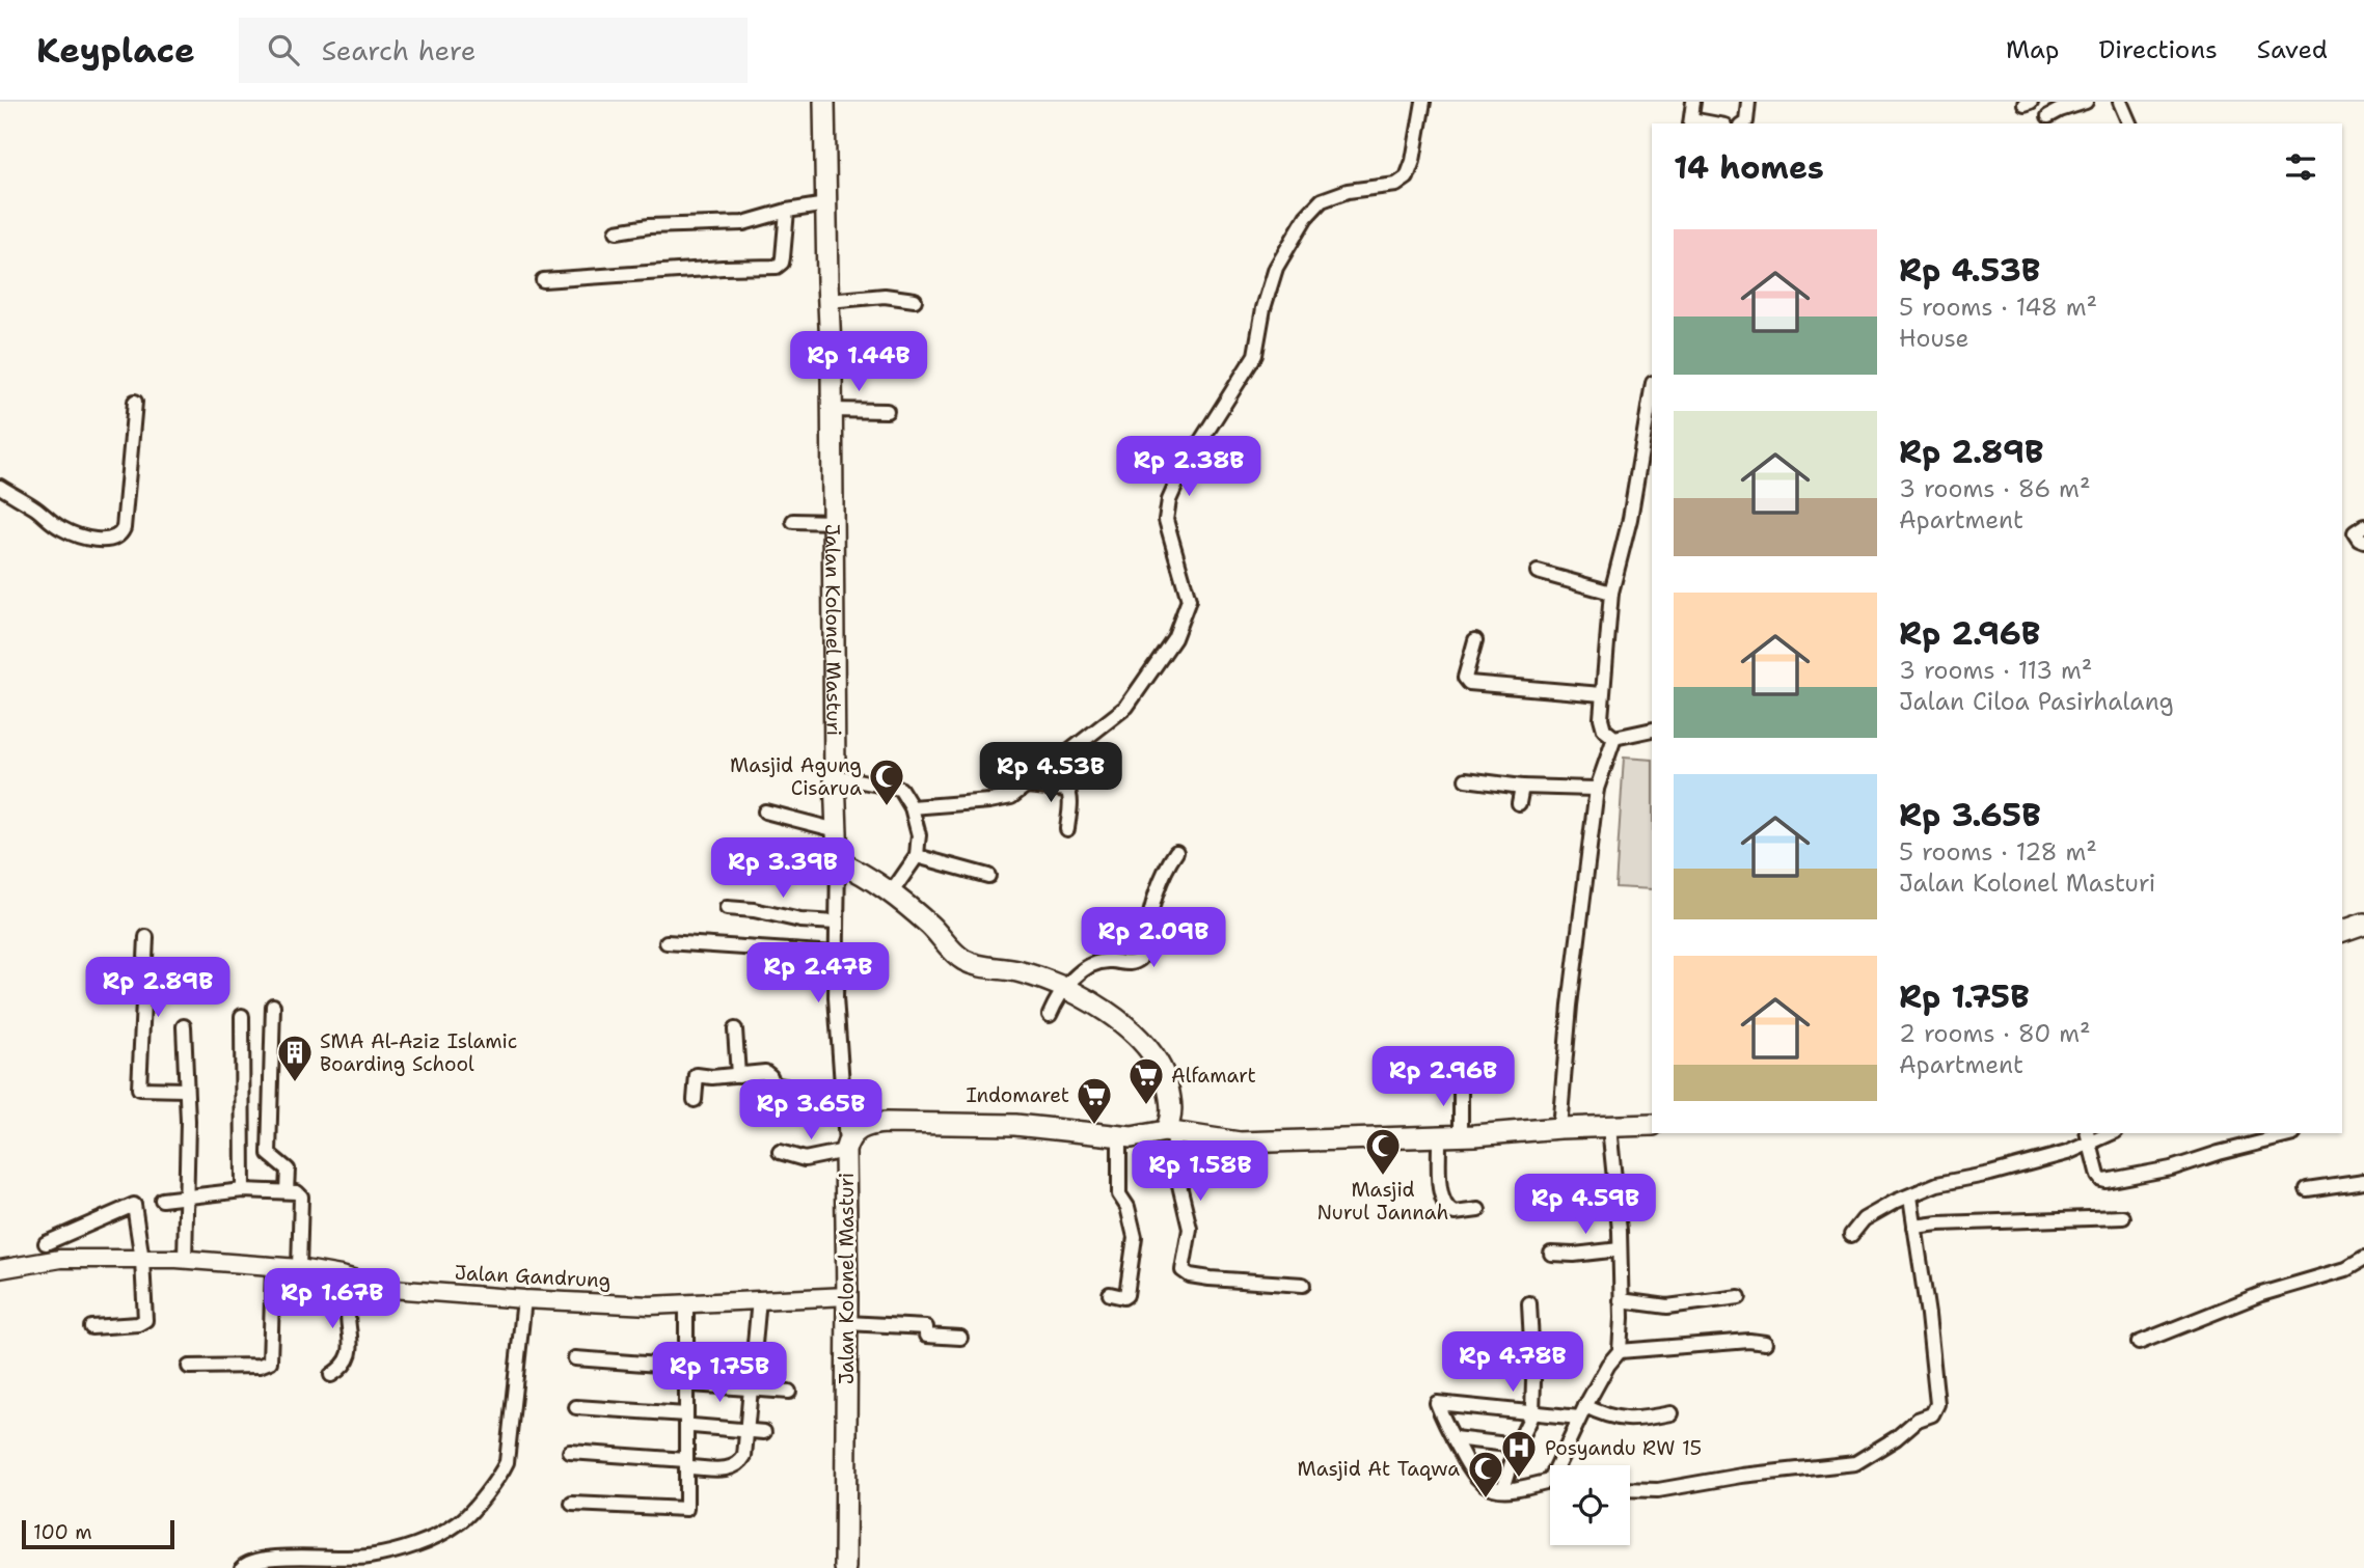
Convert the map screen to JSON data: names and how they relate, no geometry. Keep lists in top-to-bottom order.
{
  "streets": {
    "main road": ["Jalan Kolonel Masturi"],
    "street": ["Jalan Gandrung"]
  },
  "crossings": [
    ["Jalan Kolonel Masturi", "Jalan Gandrung"]
  ],
  "places": {
    "mosque": ["Masjid Agung Cisarua", "Masjid Nurul Jannah", "Masjid At Taqwa"],
    "building": ["SMA Al-Aziz Islamic Boarding School"],
    "supermarket": ["Alfamart", "Indomaret"],
    "hospital": ["Posyandu RW 15"]
  },
  "scale_bar": "100 m",
  "page": {
    "header": "Keyplace",
    "search": "Search here",
    "nav": ["Map", "Directions", "Saved"],
    "heading": "14 homes",
    "list": [
      {
        "name": "Rp 4.53B",
        "note": "5 rooms · 148 m² · House"
      },
      {
        "name": "Rp 2.89B",
        "note": "3 rooms · 86 m² · Apartment"
      },
      {
        "name": "Rp 2.96B",
        "note": "3 rooms · 113 m² · Jalan Ciloa Pasirhalang"
      },
      {
        "name": "Rp 3.65B",
        "note": "5 rooms · 128 m² · Jalan Kolonel Masturi"
      },
      {
        "name": "Rp 1.75B",
        "note": "2 rooms · 80 m² · Apartment"
      }
    ],
    "price": [
      "Rp 1.44B",
      "Rp 2.38B",
      "Rp 4.53B",
      "Rp 3.39B",
      "Rp 2.09B",
      "Rp 2.47B",
      "Rp 2.89B",
      "Rp 2.96B",
      "Rp 3.65B",
      "Rp 1.58B",
      "Rp 4.59B",
      "Rp 1.67B",
      "Rp 4.78B",
      "Rp 1.75B"
    ],
    "scale": "100 m"
  }
}
